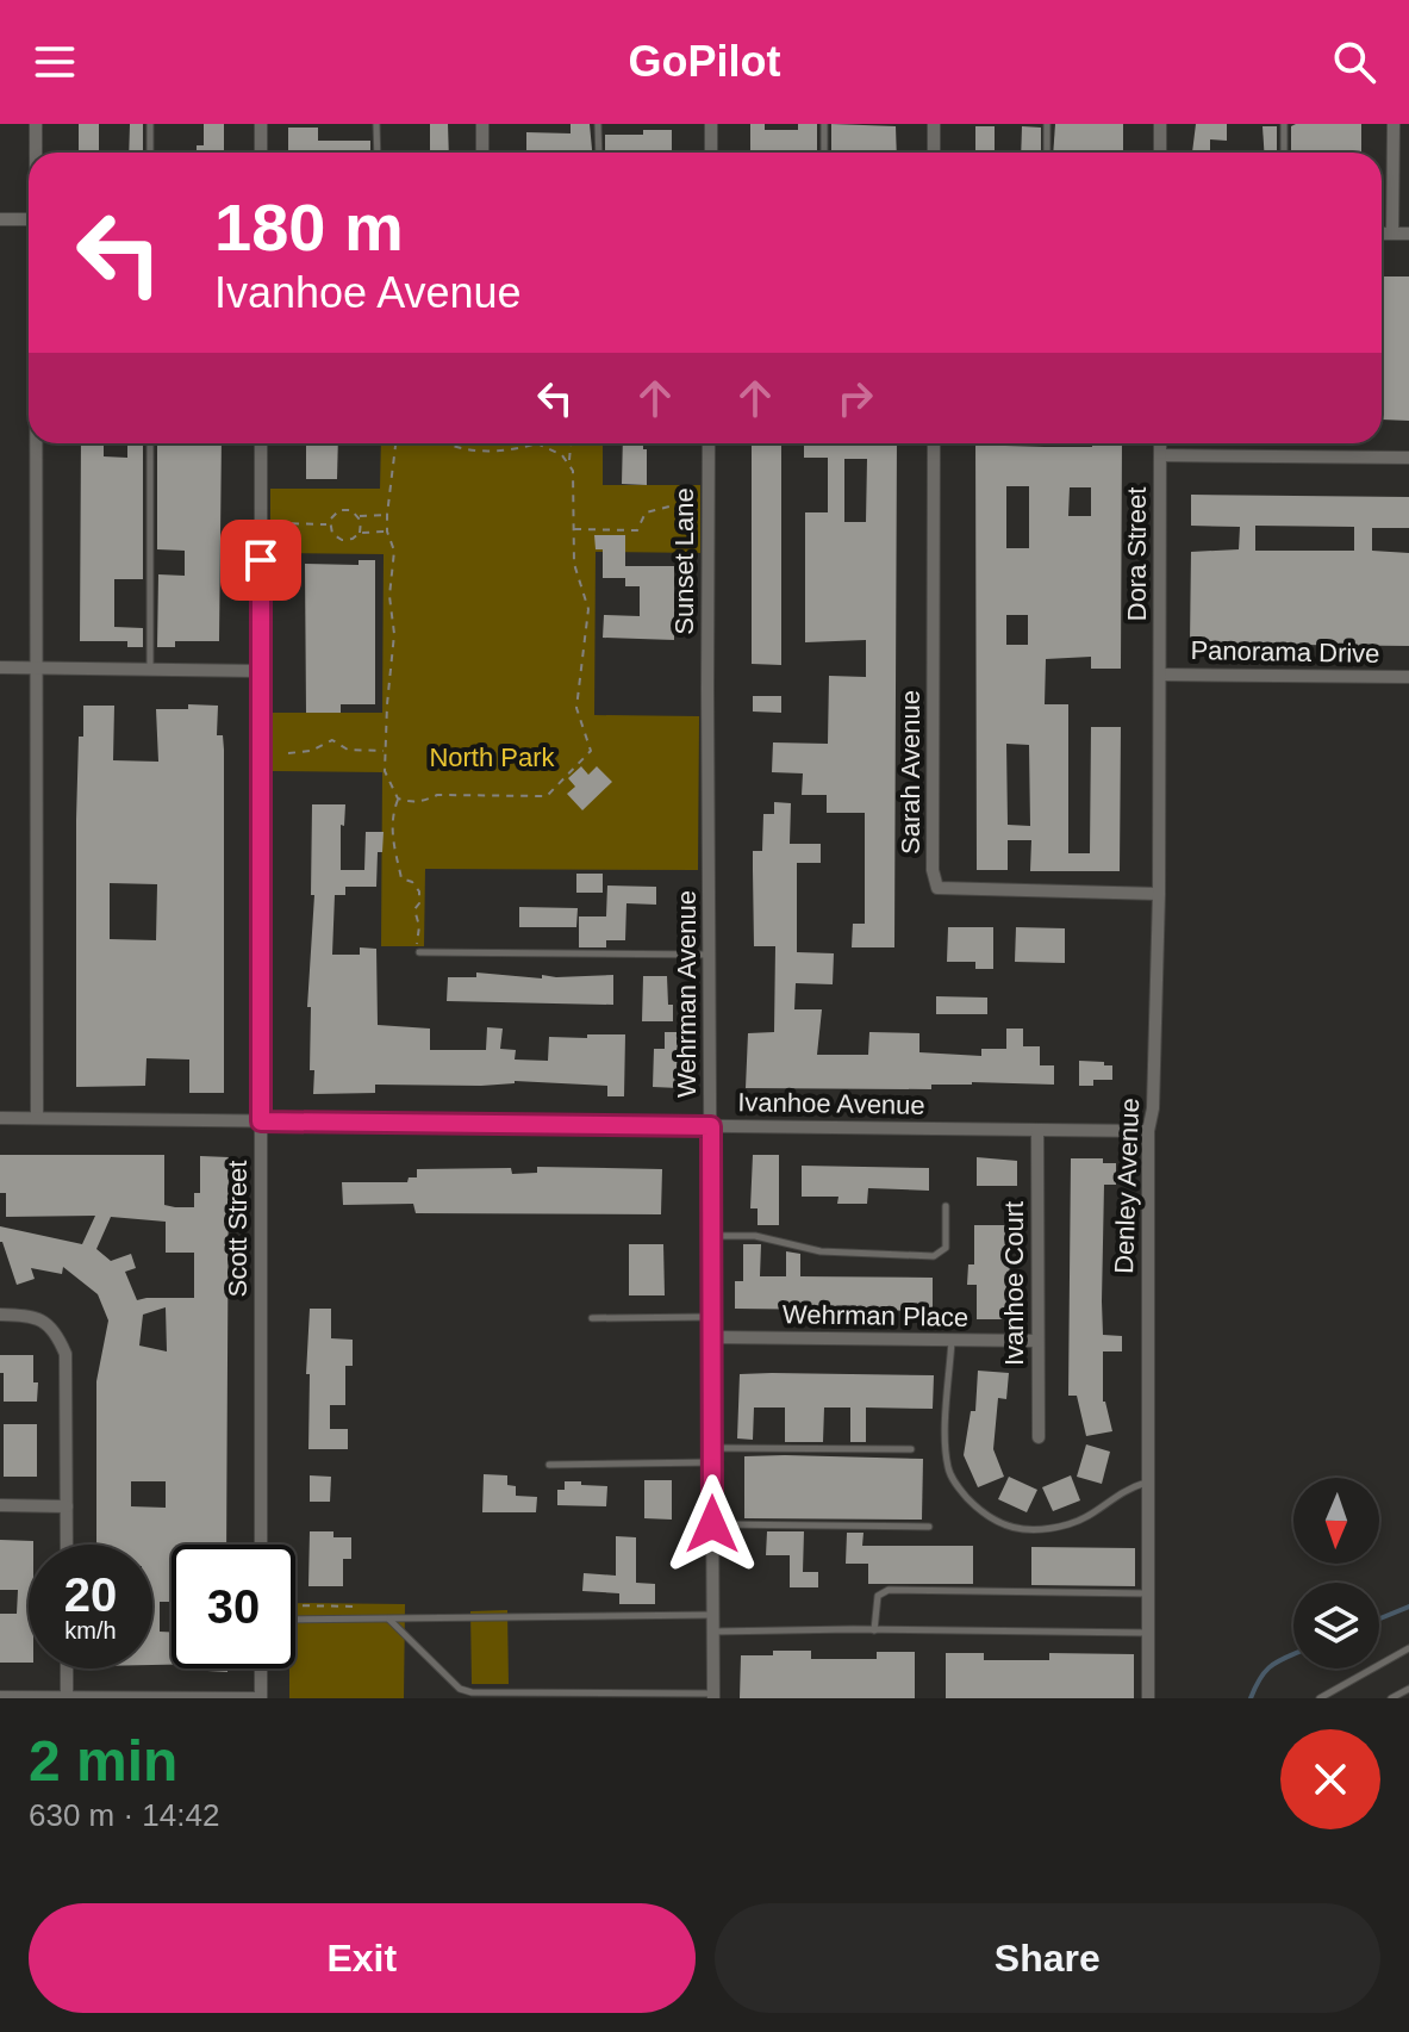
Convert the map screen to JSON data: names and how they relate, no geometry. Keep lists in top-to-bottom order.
{
  "streets": {
    "street": [
      "Dora Street",
      "Sunset Lane",
      "Panorama Drive",
      "Sarah Avenue",
      "Wehrman Avenue",
      "Ivanhoe Avenue",
      "Denley Avenue",
      "Scott Street",
      "Ivanhoe Court",
      "Wehrman Place"
    ]
  },
  "crossings": [
    ["Dora Street", "Panorama Drive"],
    ["Dora Street", "Denley Avenue"],
    ["Sunset Lane", "Wehrman Avenue"],
    ["Panorama Drive", "Denley Avenue"],
    ["Sarah Avenue", "Denley Avenue"],
    ["Wehrman Avenue", "Ivanhoe Avenue"],
    ["Wehrman Avenue", "Wehrman Place"],
    ["Ivanhoe Avenue", "Denley Avenue"],
    ["Ivanhoe Avenue", "Scott Street"],
    ["Ivanhoe Avenue", "Ivanhoe Court"],
    ["Ivanhoe Court", "Wehrman Place"]
  ],
  "parks": ["North Park"],
  "north": "bottom",
  "page": {
    "header": "GoPilot",
    "turn": ["180 m", "Ivanhoe Avenue"],
    "speed": "20 km/h",
    "limit": "30",
    "heading": ["2 min", "630 m · 14:42"],
    "buttons": ["Exit", "Share"]
  }
}
